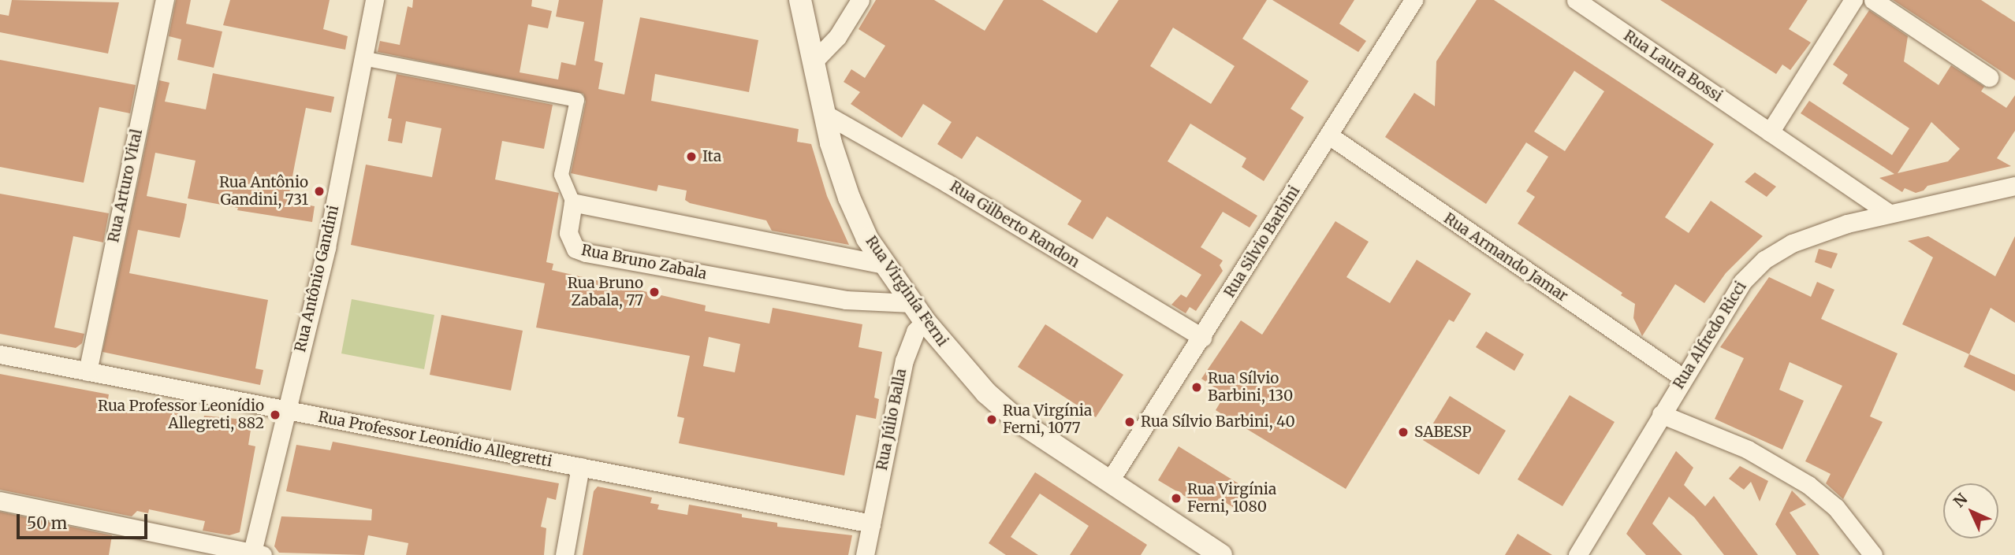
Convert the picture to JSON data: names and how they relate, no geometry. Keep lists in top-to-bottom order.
{
  "streets": {
    "street": [
      "Rua Laura Bossi",
      "Rua Arturo Vital",
      "Rua Gilberto Randon",
      "Rua Silvio Barbini",
      "Rua Armando Jamar",
      "Rua Bruno Zabala",
      "Rua Antônio Gandini",
      "Rua Virginía Ferni",
      "Rua Alfredo Ricci",
      "Rua Júlio Balla",
      "Rua Professor Leonídio Allegretti"
    ]
  },
  "crossings": [
    ["Rua Laura Bossi", "Rua Alfredo Ricci"],
    ["Rua Arturo Vital", "Rua Professor Leonídio Allegretti"],
    ["Rua Gilberto Randon", "Rua Silvio Barbini"],
    ["Rua Gilberto Randon", "Rua Virginía Ferni"],
    ["Rua Silvio Barbini", "Rua Armando Jamar"],
    ["Rua Silvio Barbini", "Rua Virginía Ferni"],
    ["Rua Armando Jamar", "Rua Alfredo Ricci"],
    ["Rua Bruno Zabala", "Rua Virginía Ferni"],
    ["Rua Antônio Gandini", "Rua Professor Leonídio Allegretti"],
    ["Rua Virginía Ferni", "Rua Júlio Balla"],
    ["Rua Júlio Balla", "Rua Professor Leonídio Allegretti"]
  ],
  "places": [
    "Ita",
    "Rua Antônio Gandini, 731",
    "Rua Bruno Zabala, 77",
    "Rua Sílvio Barbini, 130",
    "Rua Professor Leonídio Allegreti, 882",
    "Rua Virgínia Ferni, 1077",
    "Rua Sílvio Barbini, 40",
    "SABESP",
    "Rua Virgínia Ferni, 1080"
  ],
  "scale_bar": "50 m",
  "north": "top left"
}
